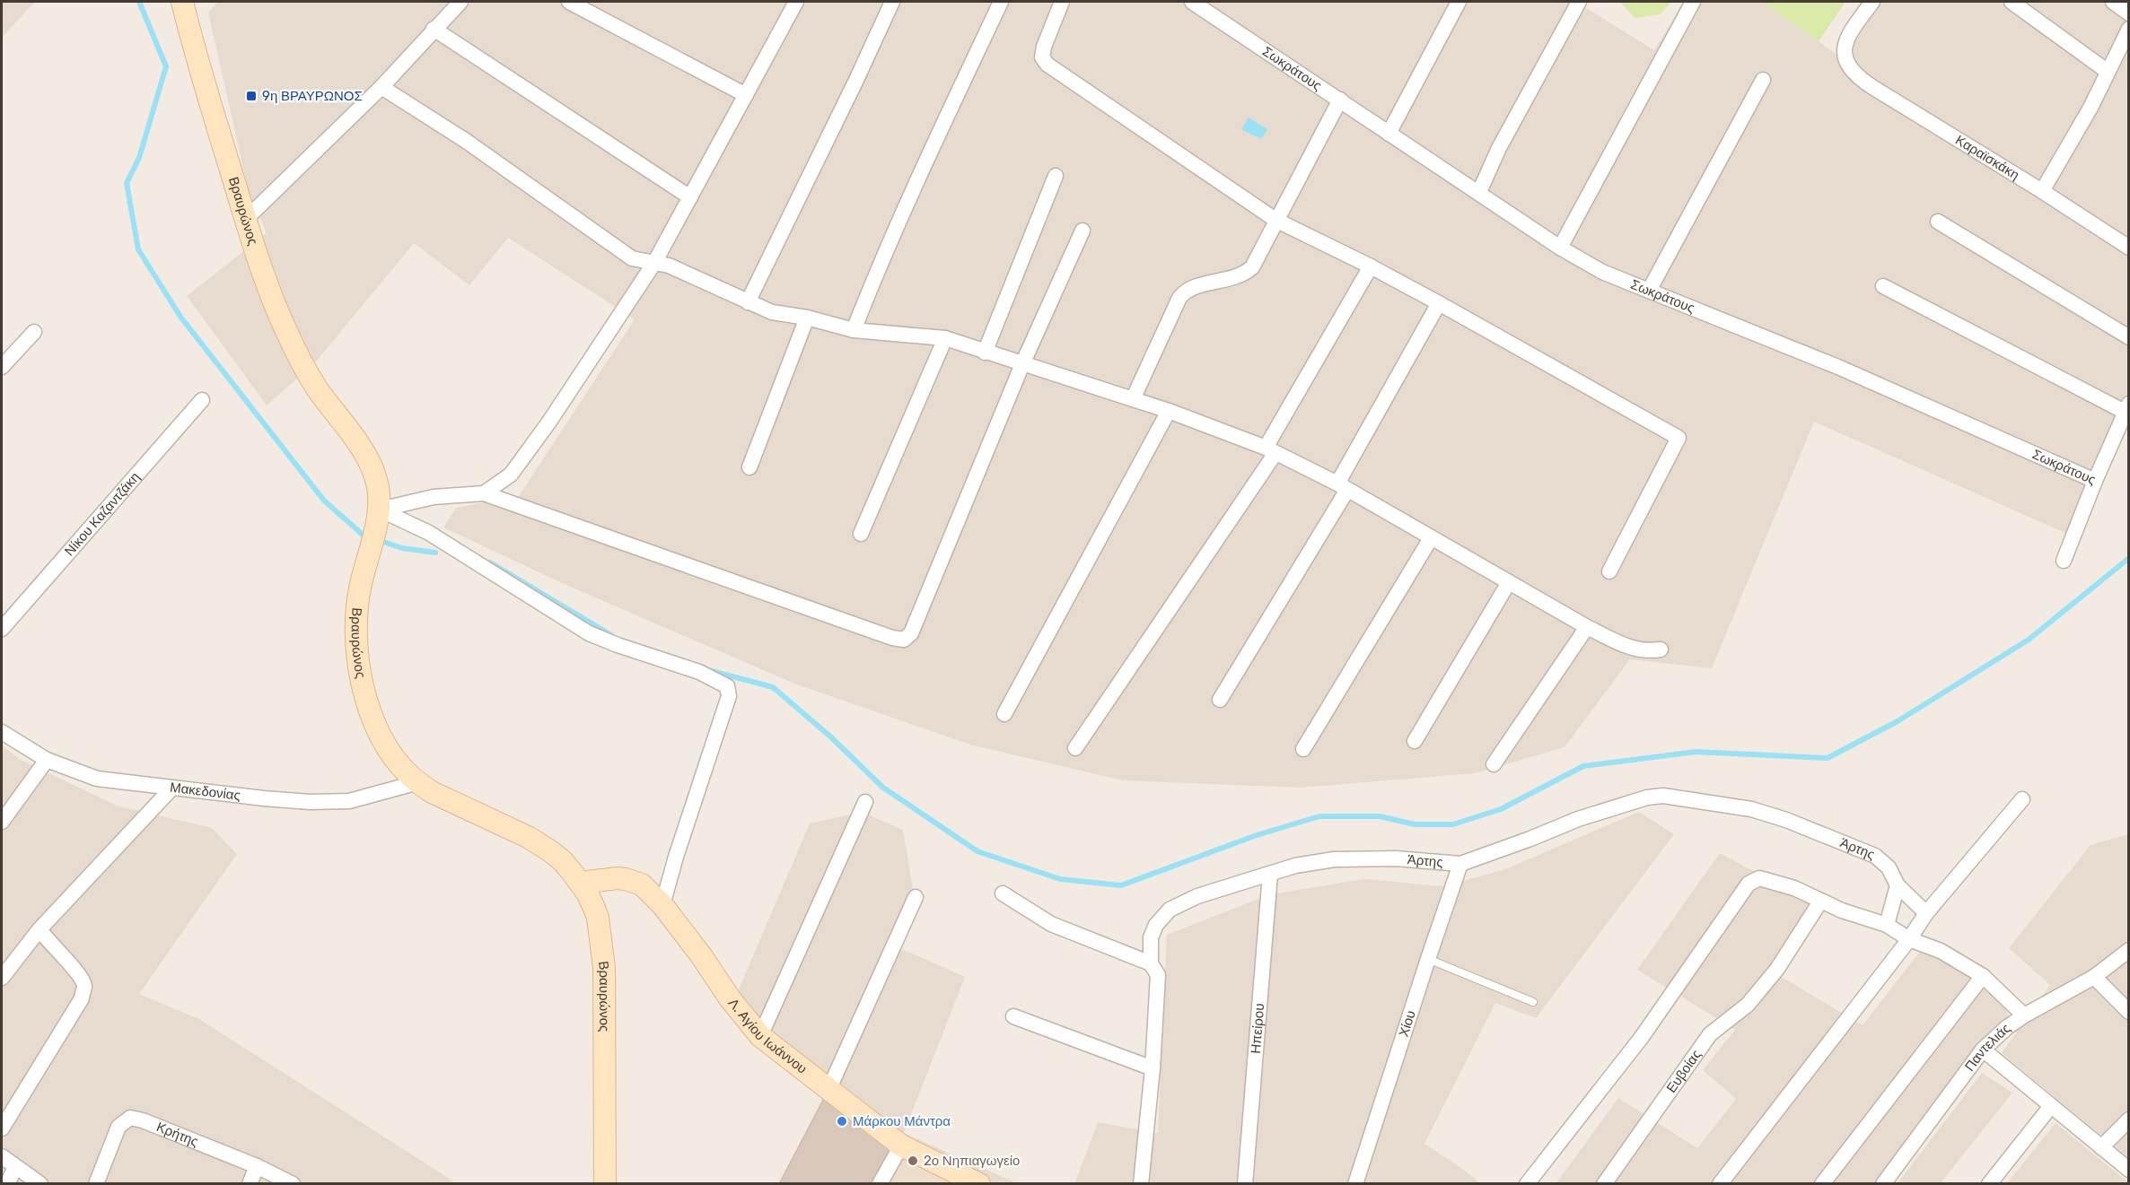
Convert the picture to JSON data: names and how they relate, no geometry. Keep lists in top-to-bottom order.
{
  "streets": {
    "main road": ["Βραυρώνος", "Λ. Αγίου Ιωάννου"],
    "street": [
      "Σωκράτους",
      "Καραϊσκάκη",
      "Νίκου Καζαντζάκη",
      "Μακεδονίας",
      "Άρτης",
      "Χίου",
      "Ηπείρου",
      "Παντελιάς",
      "Ευβοίας",
      "Κρήτης"
    ]
  },
  "crossings": [
    ["Βραυρώνος", "Μακεδονίας"],
    ["Βραυρώνος", "Λ. Αγίου Ιωάννου"],
    ["Άρτης", "Χίου"],
    ["Άρτης", "Ηπείρου"]
  ],
  "places": {
    "transit": ["9η ΒΡΑΥΡΩΝΟΣ"],
    "other": ["Μάρκου Μάντρα", "2ο Νηπιαγωγείο"]
  }
}
